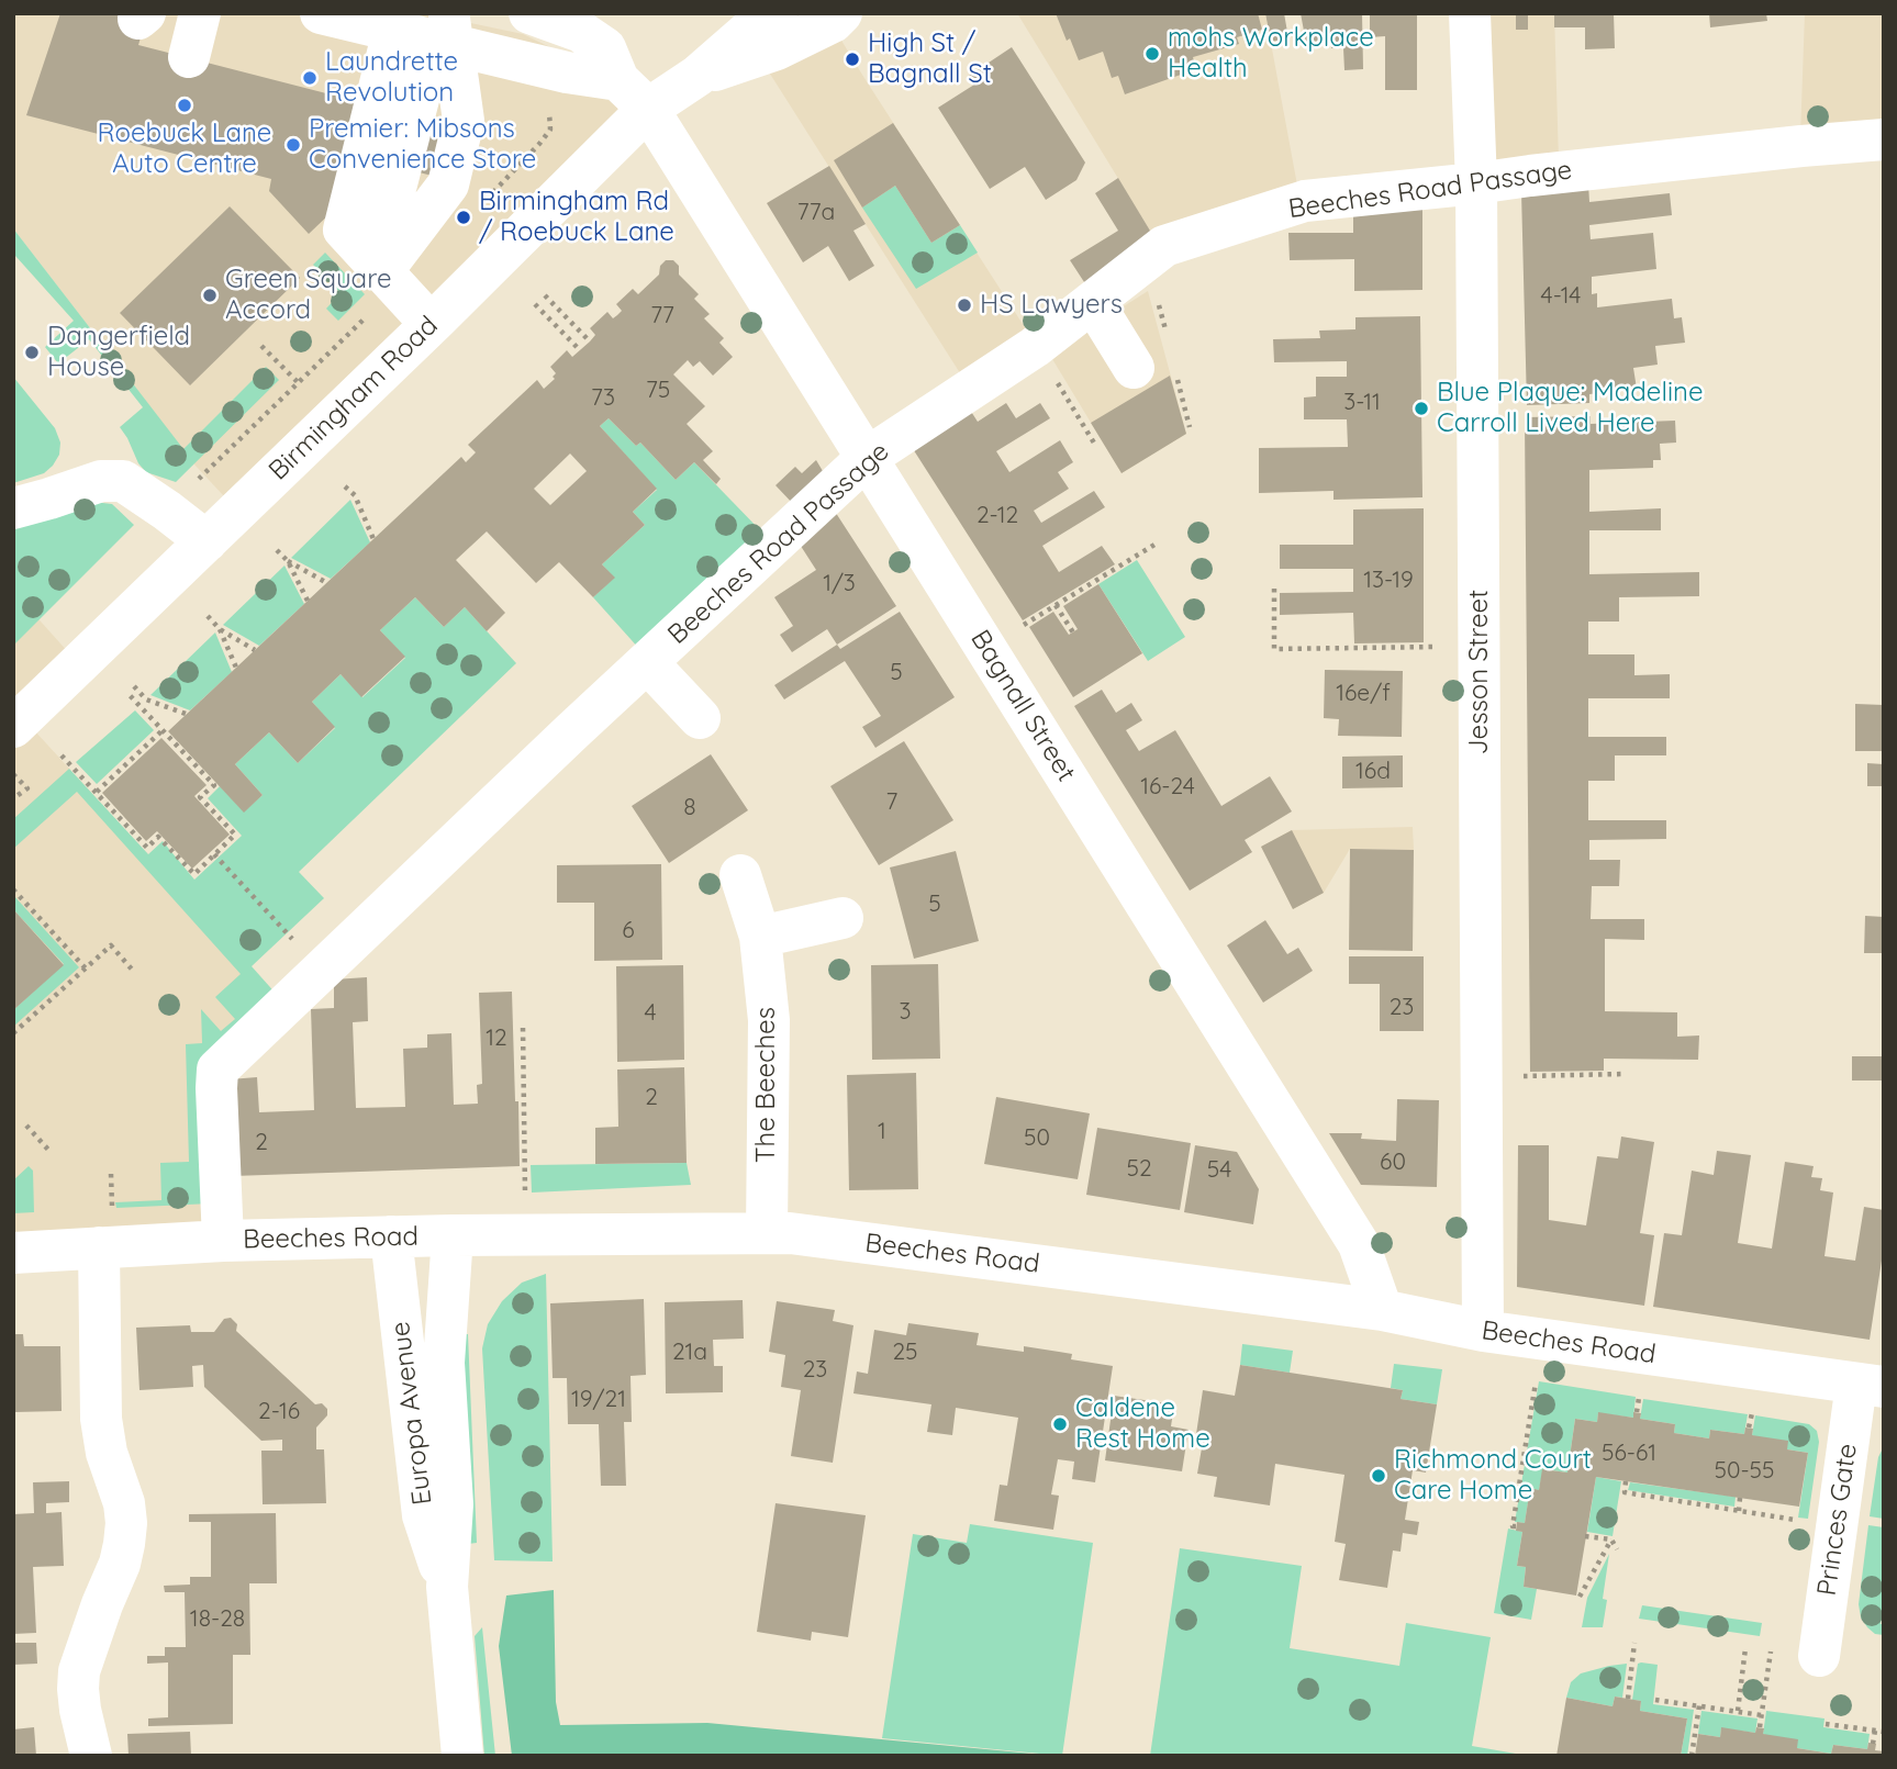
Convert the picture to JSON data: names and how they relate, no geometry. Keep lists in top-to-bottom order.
{
  "streets": {
    "street": [
      "Beeches Road Passage",
      "Birmingham Road",
      "Jesson Street",
      "Bagnall Street",
      "The Beeches",
      "Beeches Road",
      "Europa Avenue",
      "Princes Gate"
    ]
  },
  "crossings": [
    ["Beeches Road Passage", "Jesson Street"],
    ["Beeches Road Passage", "Bagnall Street"],
    ["Beeches Road Passage", "Beeches Road"],
    ["Birmingham Road", "Bagnall Street"],
    ["Jesson Street", "Beeches Road"],
    ["Bagnall Street", "Beeches Road"],
    ["The Beeches", "Beeches Road"],
    ["Beeches Road", "Europa Avenue"],
    ["Beeches Road", "Princes Gate"]
  ],
  "places": [
    "mohs Workplace Health",
    "High St / Bagnall St",
    "Laundrette Revolution",
    "Roebuck Lane Auto Centre",
    "Premier: Mibsons Convenience Store",
    "Birmingham Rd / Roebuck Lane",
    "Green Square Accord",
    "HS Lawyers",
    "Dangerfield House",
    "Blue Plaque: Madeline Carroll Lived Here",
    "Caldene Rest Home",
    "Richmond Court Care Home"
  ],
  "house_numbers": [
    "77a",
    "4-14",
    "77",
    "75",
    "73",
    "3-11",
    "2-12",
    "13-19",
    "1/3",
    "5",
    "16e/f",
    "16d",
    "16-24",
    "7",
    "8",
    "5",
    "6",
    "23",
    "3",
    "4",
    "12",
    "2",
    "1",
    "50",
    "2",
    "60",
    "52",
    "54",
    "21a",
    "25",
    "23",
    "19/21",
    "2-16",
    "56-61",
    "50-55",
    "18-28"
  ]
}
